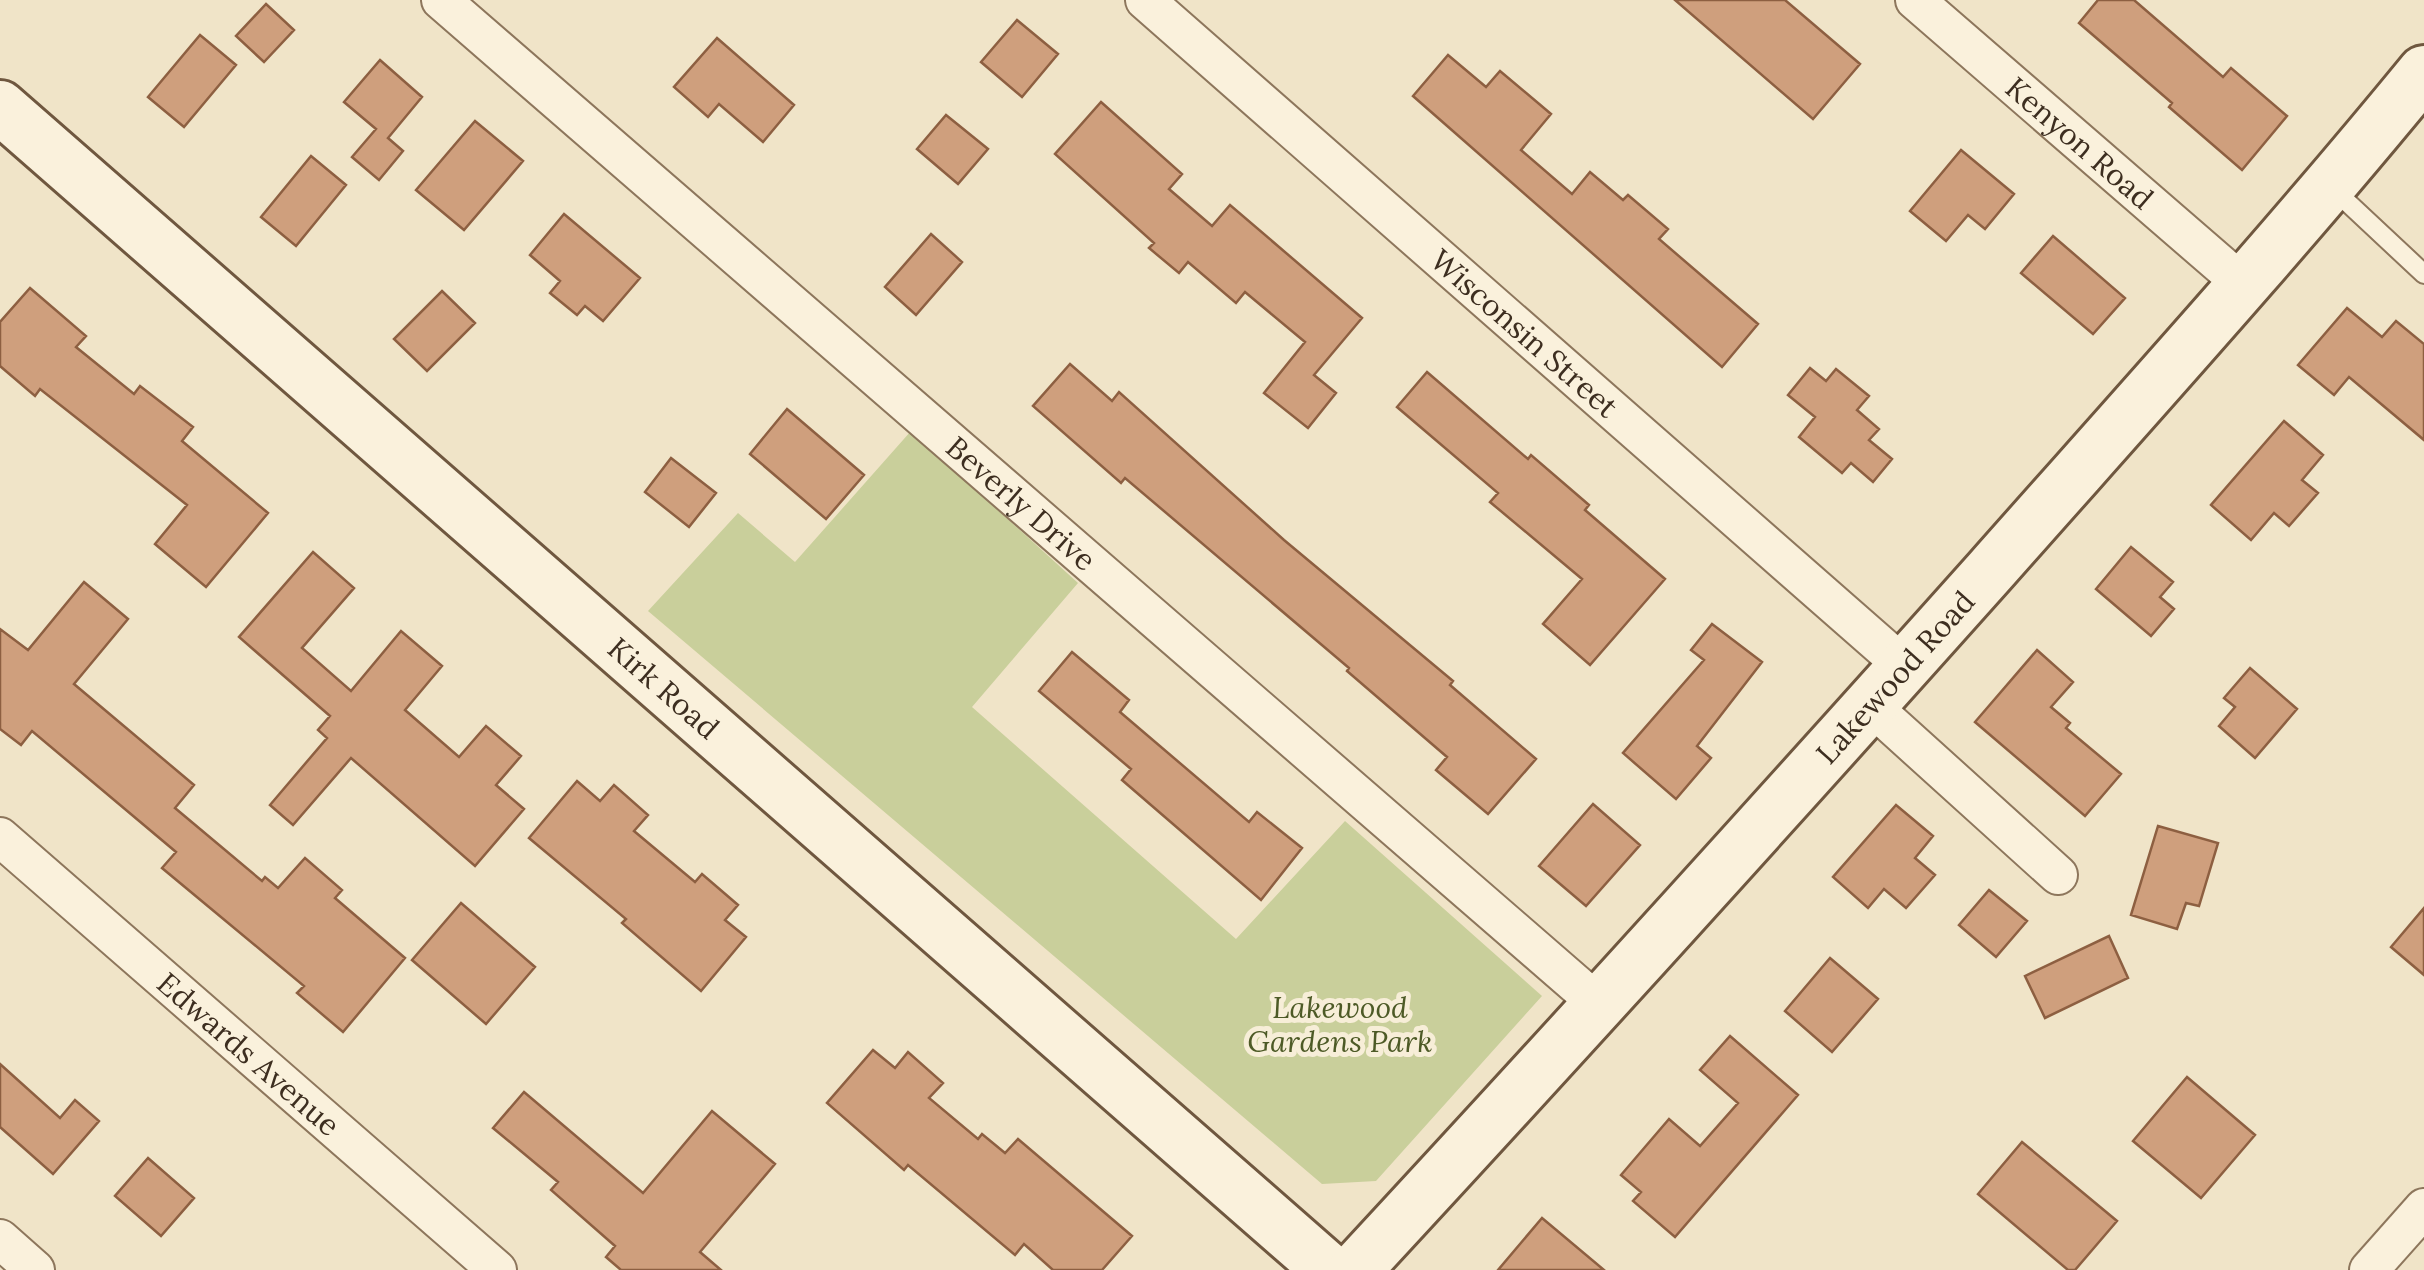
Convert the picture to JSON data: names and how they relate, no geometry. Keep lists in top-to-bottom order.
{
  "streets": {
    "street": [
      "Kenyon Road",
      "Wisconsin Street",
      "Beverly Drive",
      "Lakewood Road",
      "Kirk Road",
      "Edwards Avenue"
    ]
  },
  "crossings": [
    ["Kenyon Road", "Lakewood Road"],
    ["Wisconsin Street", "Lakewood Road"],
    ["Beverly Drive", "Lakewood Road"]
  ],
  "parks": ["Lakewood Gardens Park"]
}
